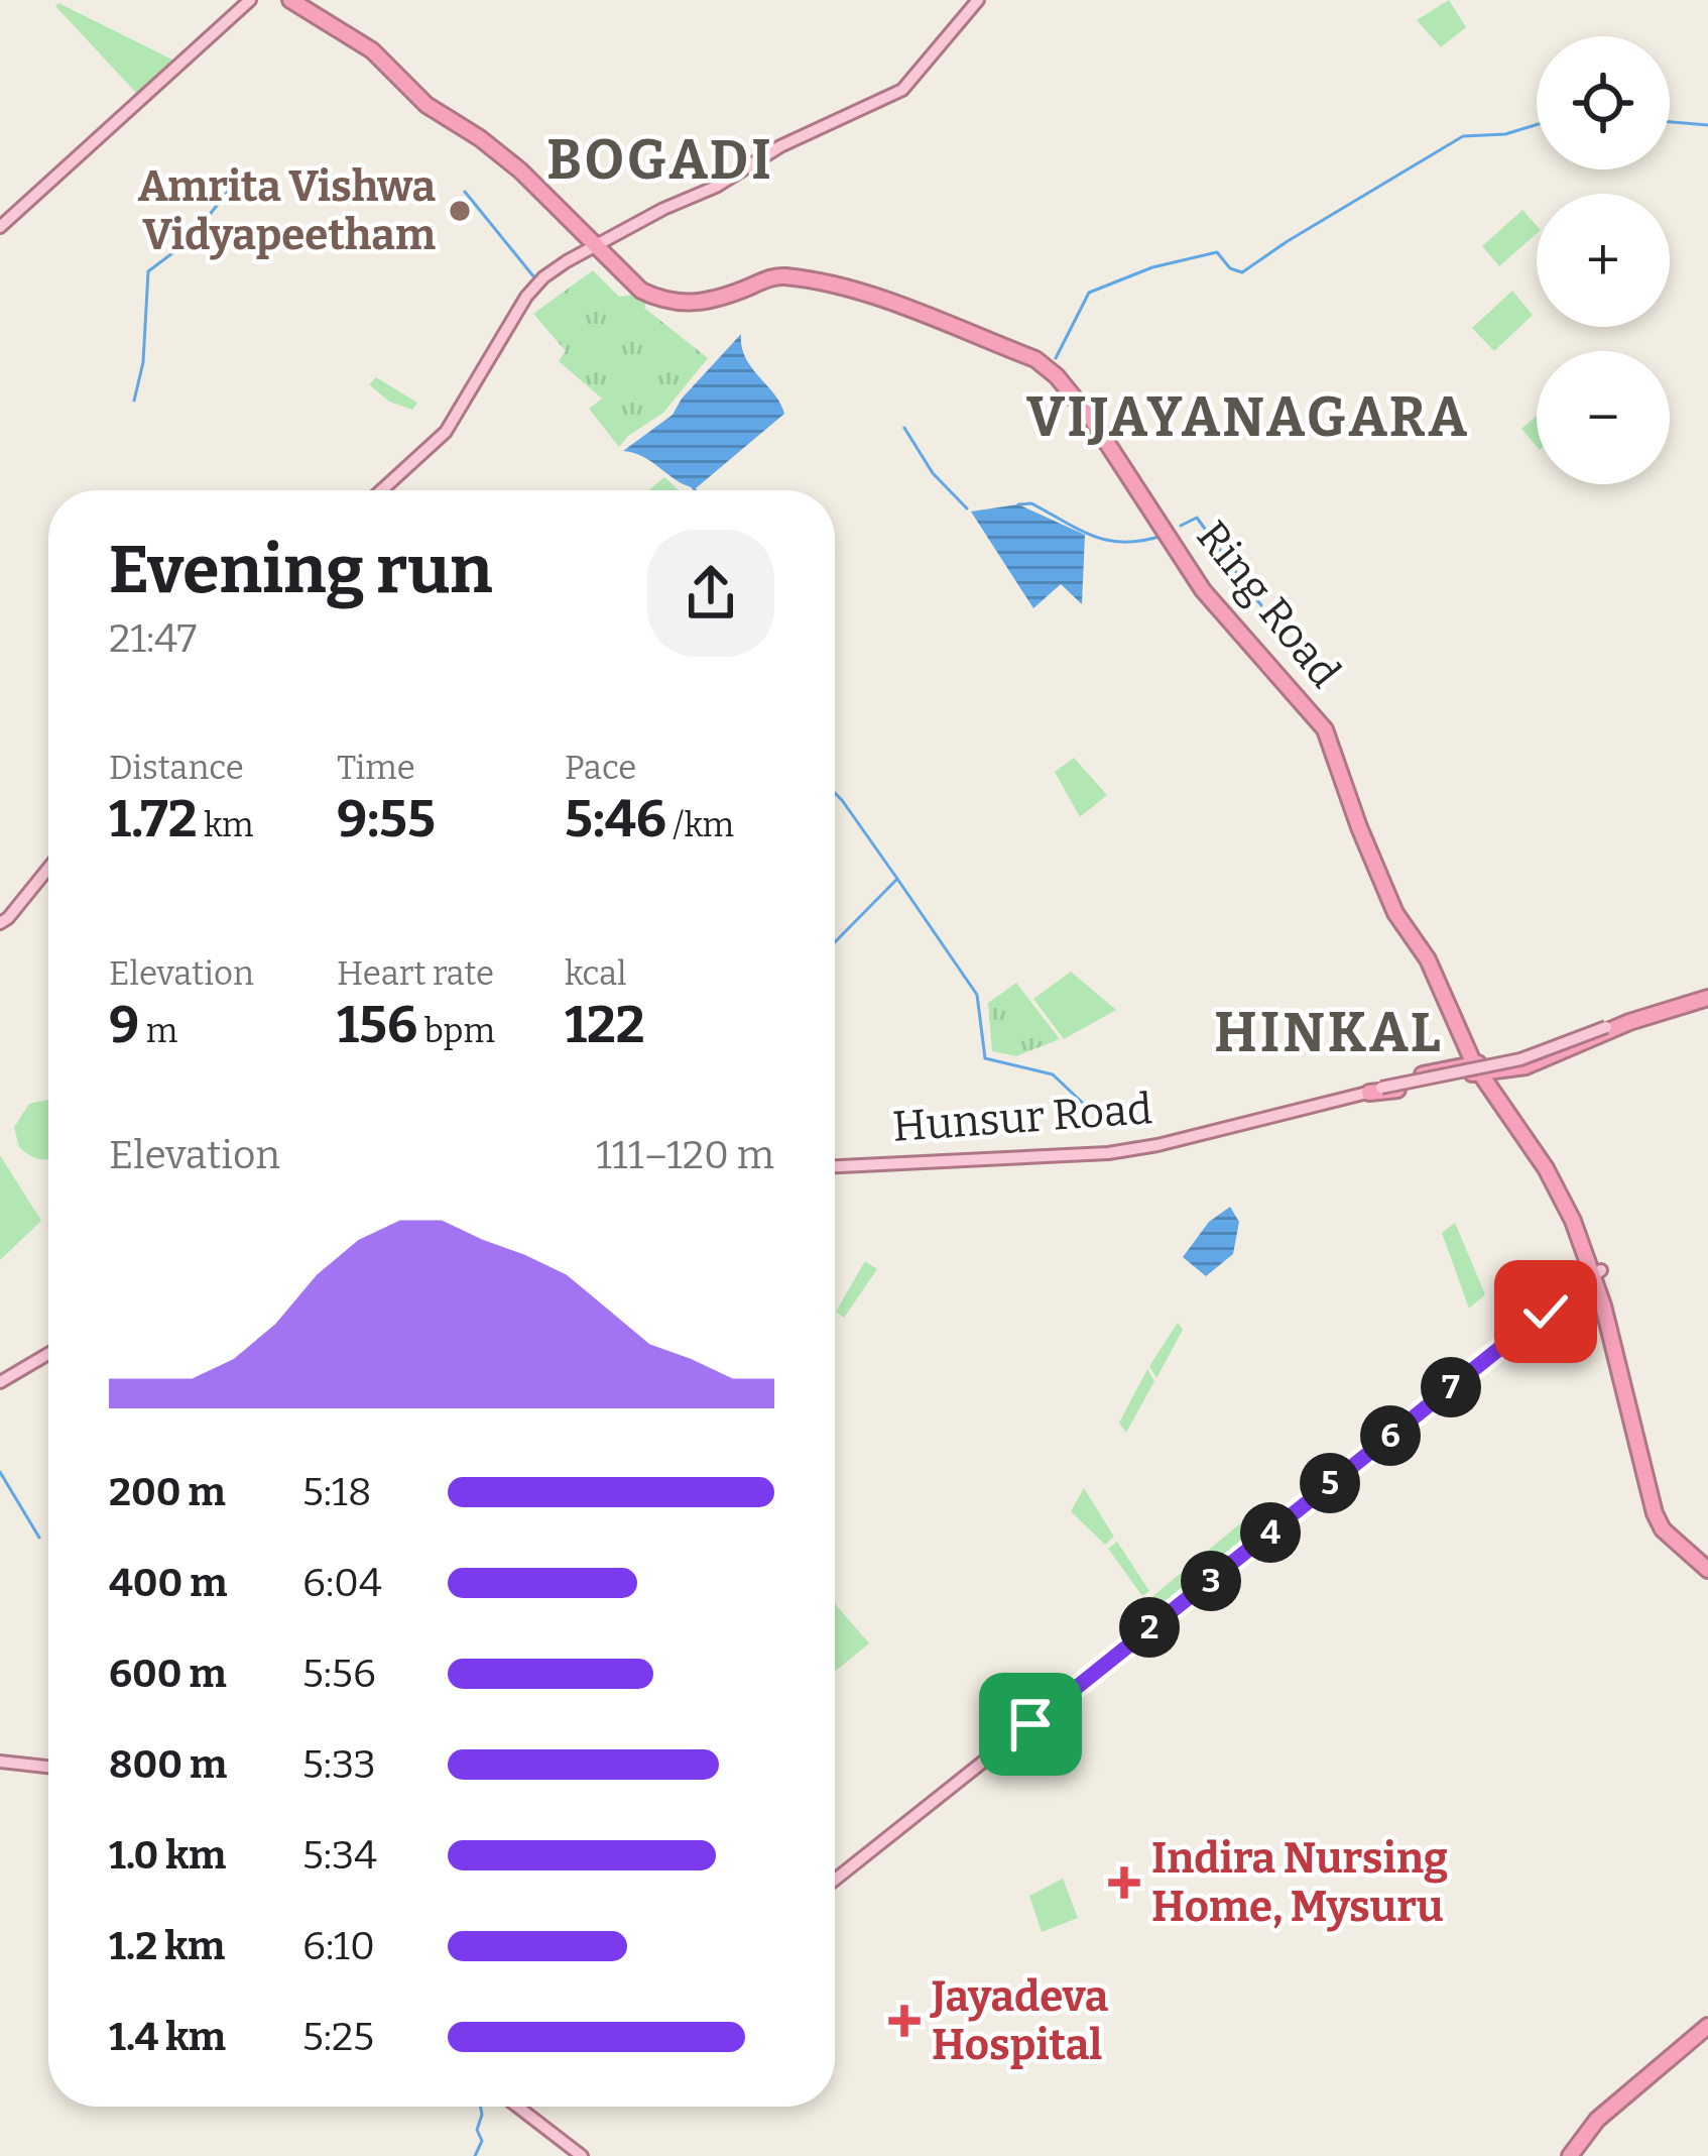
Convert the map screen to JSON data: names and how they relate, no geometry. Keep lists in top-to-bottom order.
{
  "streets": {
    "highway": ["Ring Road"]
  },
  "districts": ["BOGADI", "VIJAYANAGARA", "HINKAL"],
  "places": {
    "other": ["Amrita Vishwa Vidyapeetham"],
    "health": ["Indira Nursing Home, Mysuru", "Jayadeva Hospital"]
  },
  "page": {
    "map_buttons": ["+", "−"],
    "heading": ["Evening run", "21:47"],
    "stats": [
      ["Distance", "1.72 km"],
      ["Time", "9:55"],
      ["Pace", "5:46 /km"],
      ["Elevation", "9 m"],
      ["Heart rate", "156 bpm"],
      ["kcal", "122"]
    ],
    "chart": ["Elevation", "111–120 m"],
    "pins": [
      "7",
      "6",
      "5",
      "4",
      "3",
      "2"
    ],
    "list": [
      {
        "name": "200 m",
        "note": "5:18"
      },
      {
        "name": "400 m",
        "note": "6:04"
      },
      {
        "name": "600 m",
        "note": "5:56"
      },
      {
        "name": "800 m",
        "note": "5:33"
      },
      {
        "name": "1.0 km",
        "note": "5:34"
      },
      {
        "name": "1.2 km",
        "note": "6:10"
      },
      {
        "name": "1.4 km",
        "note": "5:25"
      }
    ]
  }
}
